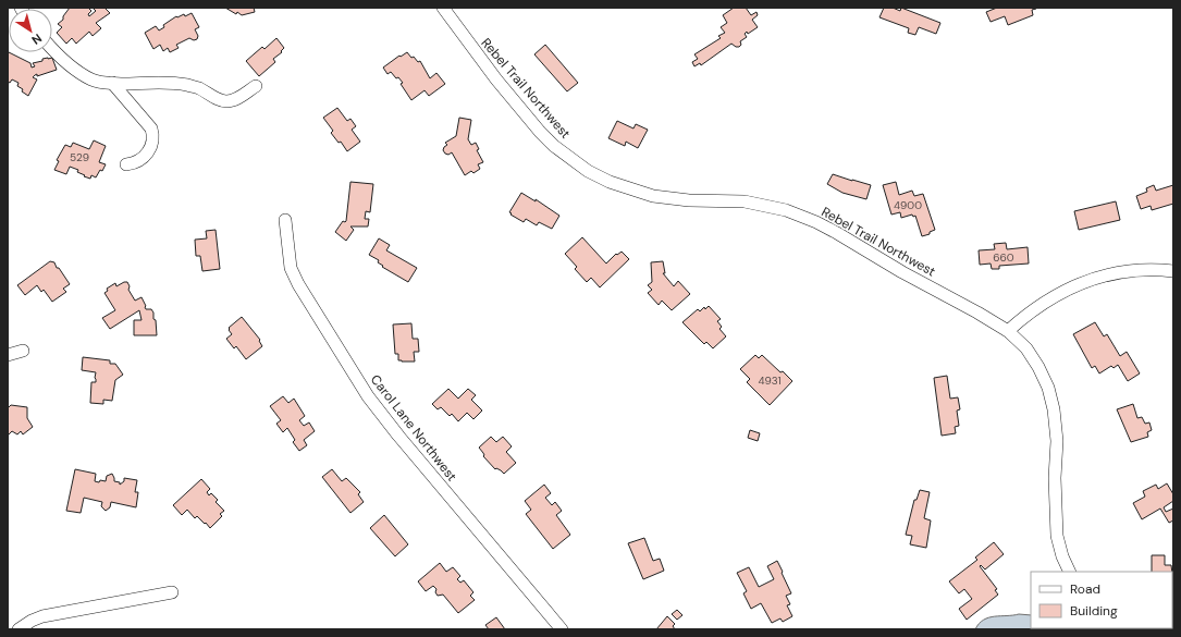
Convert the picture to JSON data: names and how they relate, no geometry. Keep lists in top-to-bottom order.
{
  "streets": {
    "street": ["Rebel Trail Northwest", "Carol Lane Northwest"]
  },
  "house_numbers": [
    "529",
    "4900",
    "660",
    "4931"
  ],
  "legend": ["Road", "Building"],
  "north": "bottom right"
}
